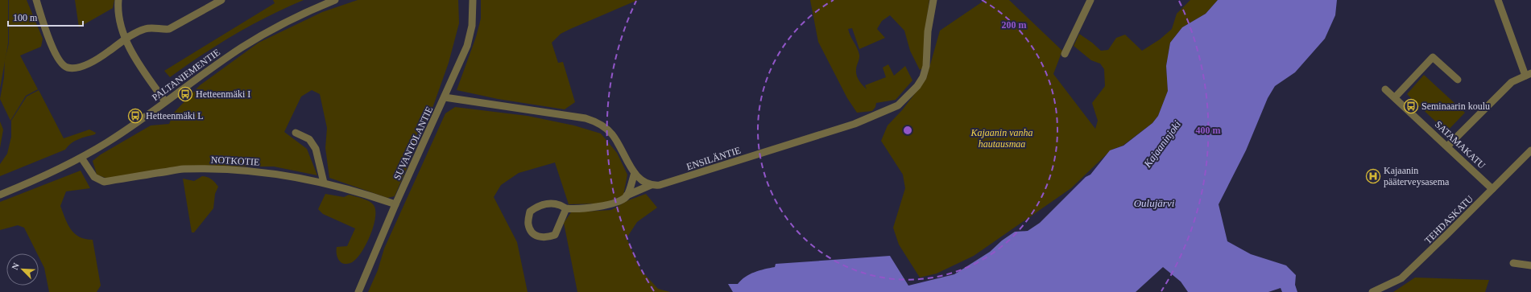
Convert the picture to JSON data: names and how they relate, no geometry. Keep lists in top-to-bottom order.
{
  "streets": {
    "street": [
      "PALTANIEMENTIE",
      "SUVANTOLANTIE",
      "SATAMAKATU",
      "ENSILÄNTIE",
      "NOTKOTIE",
      "TEHDASKATU"
    ]
  },
  "crossings": [
    ["PALTANIEMENTIE", "NOTKOTIE"],
    ["SUVANTOLANTIE", "NOTKOTIE"],
    ["SATAMAKATU", "TEHDASKATU"]
  ],
  "water": ["Kajaaninjoki", "Oulujärvi"],
  "parks": ["Kajaanin vanha hautausmaa"],
  "places": {
    "bus stop": ["Hetteenmäki I", "Seminaarin koulu", "Hetteenmäki L"],
    "hospital": ["Kajaanin pääterveysasema"]
  },
  "scale_bar": "100 m",
  "north": "top left",
  "rings": ["200 m", "400 m"]
}
